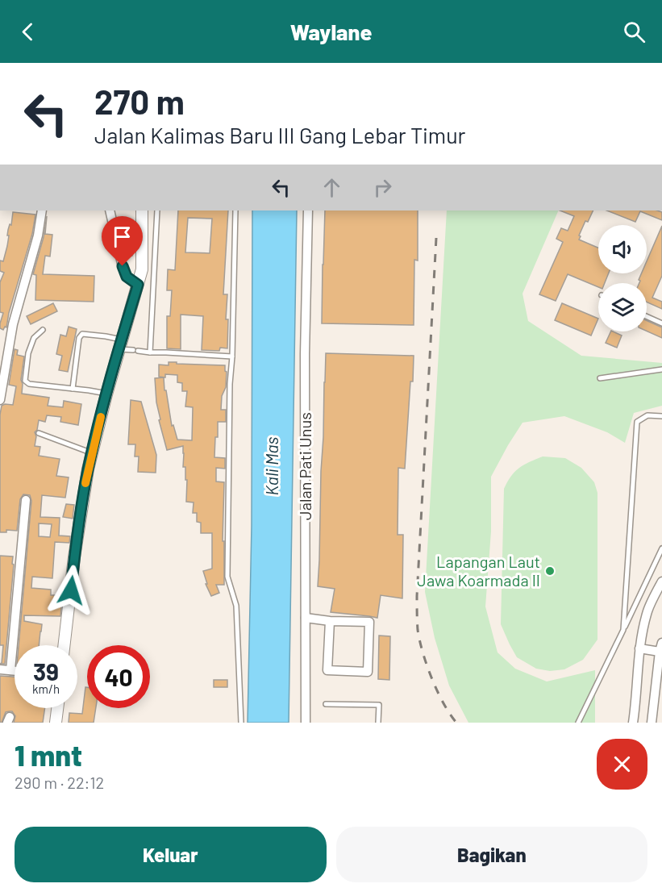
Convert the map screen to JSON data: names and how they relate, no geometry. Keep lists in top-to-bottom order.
{
  "streets": {
    "street": ["Jalan Pati Unus"]
  },
  "water": ["Kali Mas"],
  "places": ["Lapangan Laut Jawa Koarmada II"],
  "page": {
    "header": "Waylane",
    "turn": ["270 m", "Jalan Kalimas Baru III Gang Lebar Timur"],
    "speed": "39 km/h",
    "limit": "40",
    "heading": ["1 mnt", "290 m · 22:12"],
    "buttons": ["Keluar", "Bagikan"]
  }
}
